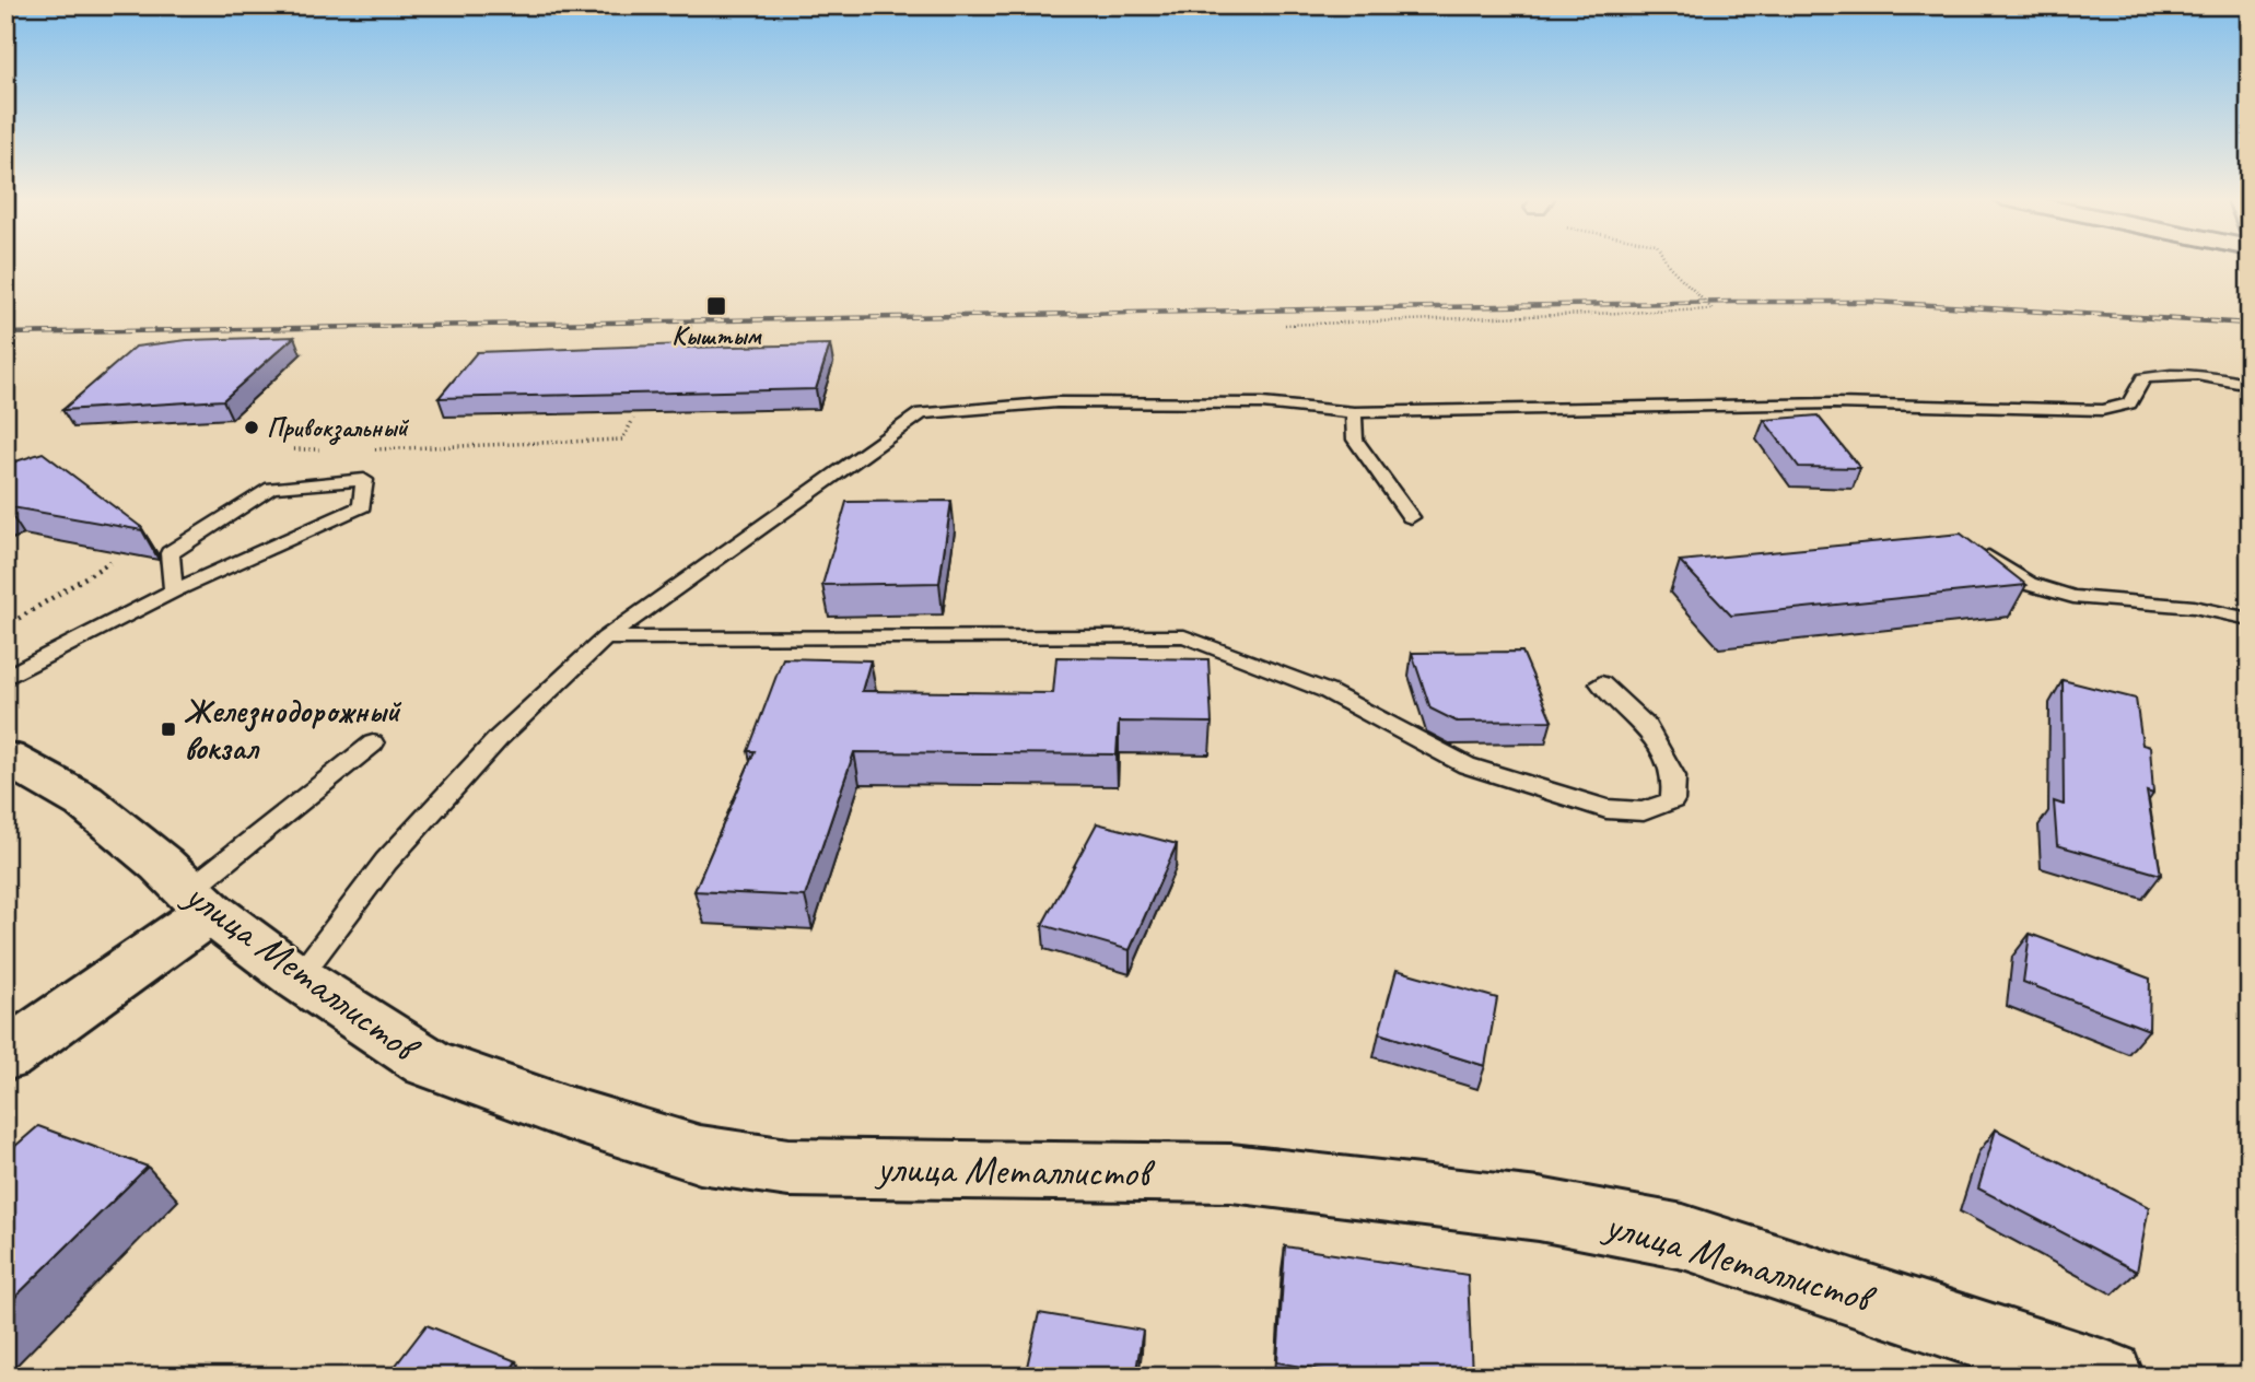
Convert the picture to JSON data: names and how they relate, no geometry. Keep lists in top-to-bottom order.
{
  "streets": {
    "main road": ["улица Металлистов"]
  },
  "places": {
    "transit": ["Кыштым", "Железнодорожный вокзал"],
    "other": ["Привокзальный"]
  }
}
